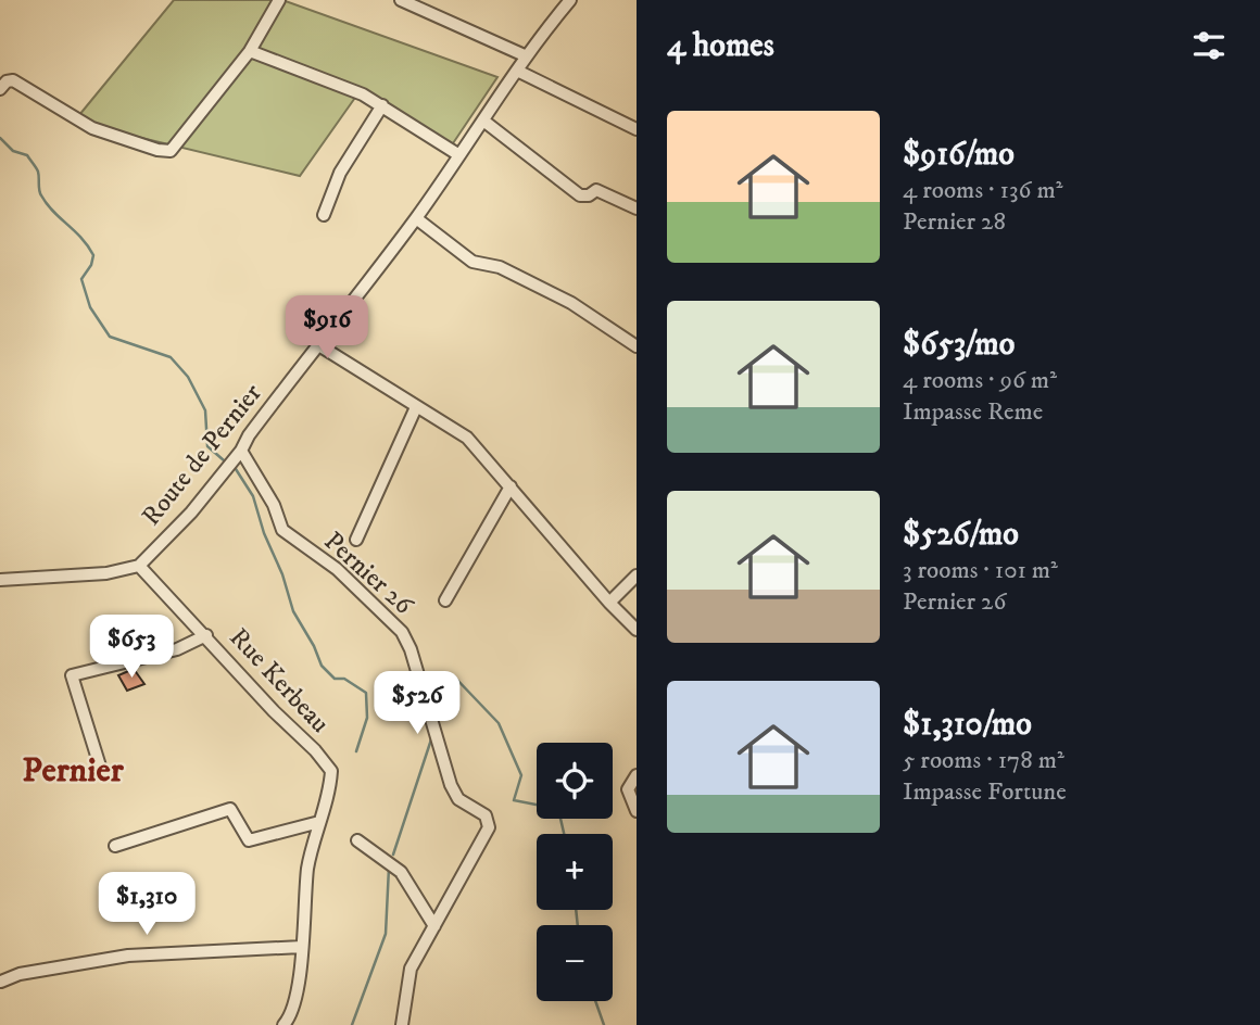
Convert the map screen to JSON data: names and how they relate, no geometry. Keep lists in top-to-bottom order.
{
  "streets": {
    "street": ["Route de Pernier", "Pernier 26", "Rue Kerbeau"]
  },
  "crossings": [
    ["Route de Pernier", "Pernier 26"],
    ["Route de Pernier", "Rue Kerbeau"]
  ],
  "districts": ["Pernier"],
  "page": {
    "heading": "4 homes",
    "list": [
      {
        "name": "$916/mo",
        "note": "4 rooms · 136 m² · Pernier 28"
      },
      {
        "name": "$653/mo",
        "note": "4 rooms · 96 m² · Impasse Reme"
      },
      {
        "name": "$526/mo",
        "note": "3 rooms · 101 m² · Pernier 26"
      },
      {
        "name": "$1,310/mo",
        "note": "5 rooms · 178 m² · Impasse Fortune"
      }
    ],
    "price": [
      "$916",
      "$653",
      "$526",
      "$1,310"
    ],
    "map_buttons": ["+", "−"]
  }
}
